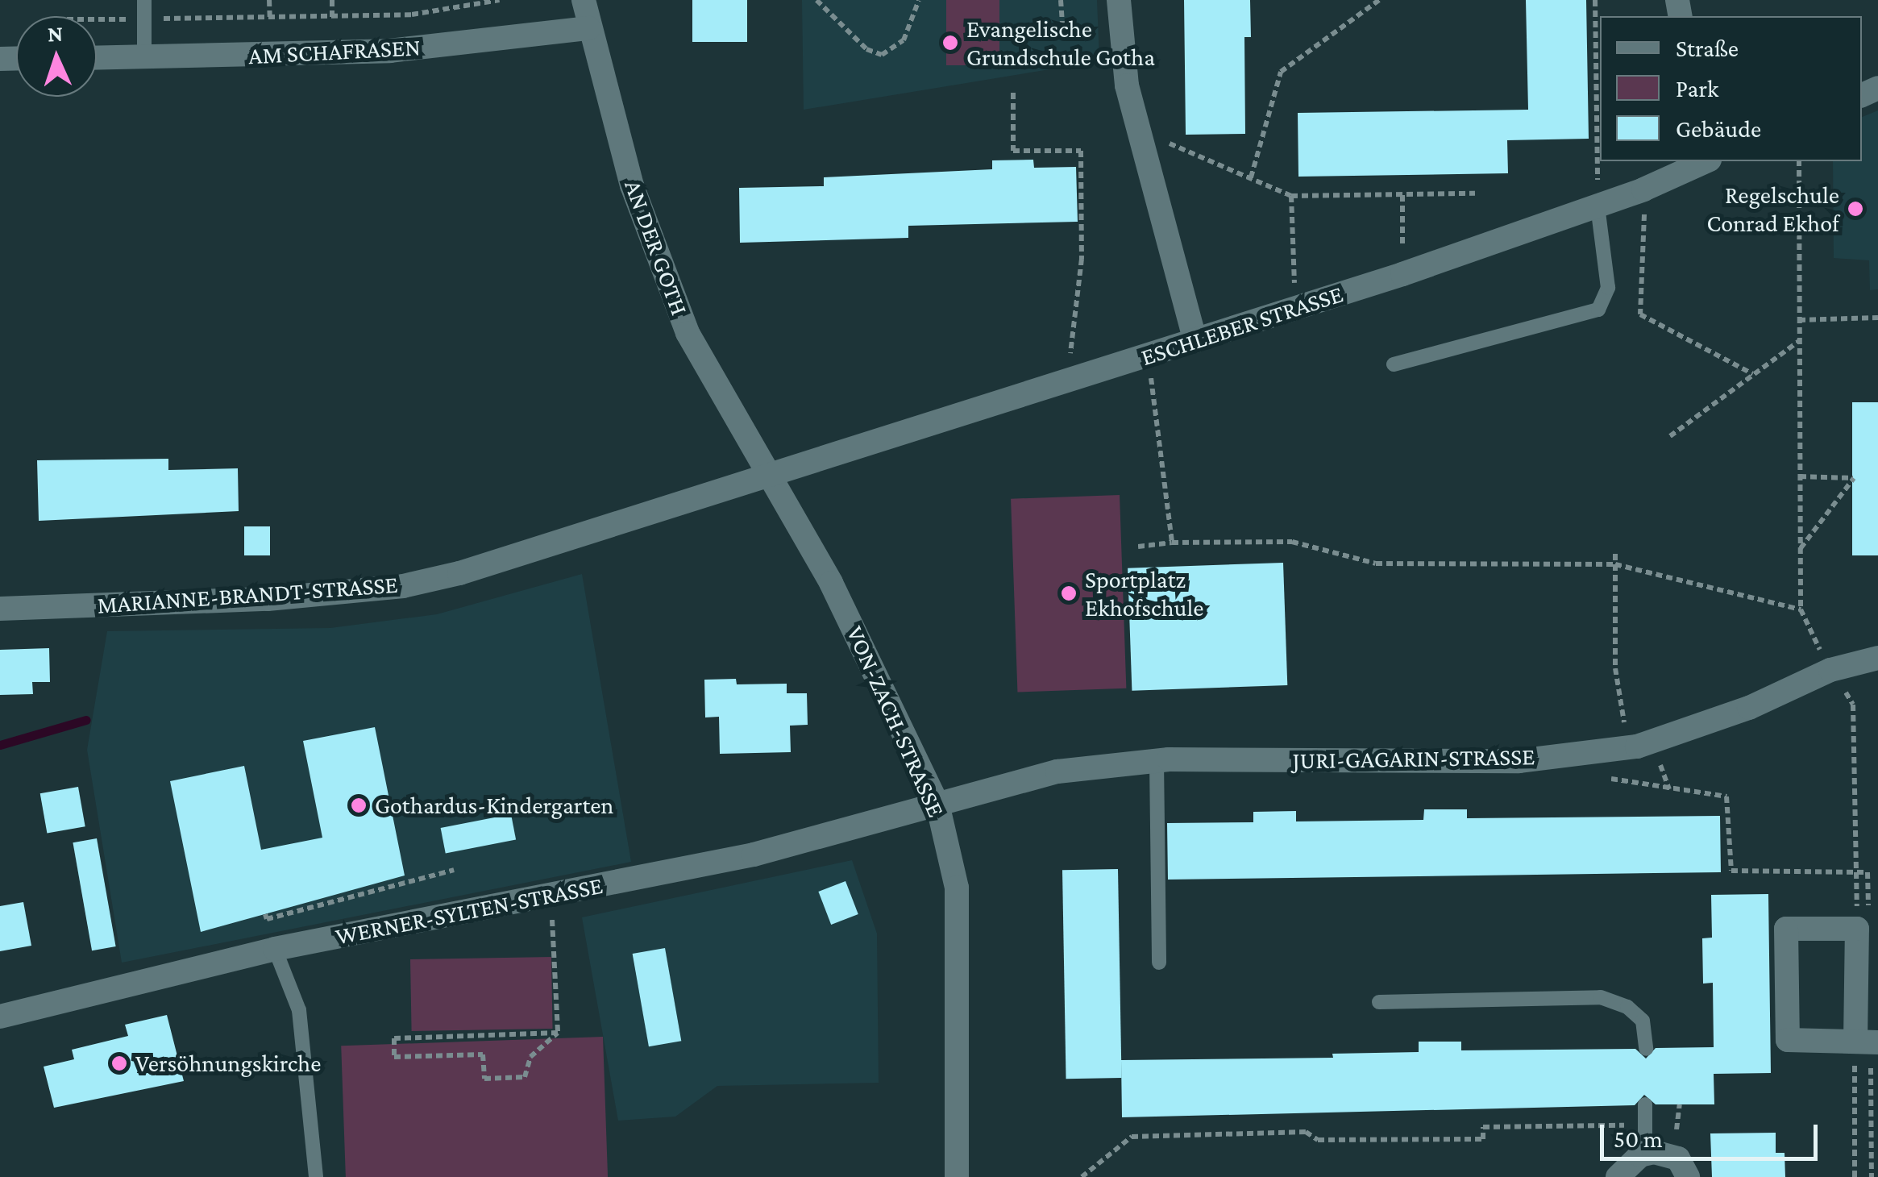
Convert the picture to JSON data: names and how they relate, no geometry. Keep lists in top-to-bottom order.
{
  "streets": {
    "street": [
      "AM SCHAFRASEN",
      "AN DER GOTH",
      "ESCHLEBER STRASSE",
      "MARIANNE-BRANDT-STRASSE",
      "VON-ZACH-STRASSE",
      "JURI-GAGARIN-STRASSE",
      "WERNER-SYLTEN-STRASSE"
    ]
  },
  "crossings": [
    ["AM SCHAFRASEN", "AN DER GOTH"],
    ["AN DER GOTH", "ESCHLEBER STRASSE"],
    ["AN DER GOTH", "MARIANNE-BRANDT-STRASSE"],
    ["AN DER GOTH", "VON-ZACH-STRASSE"],
    ["ESCHLEBER STRASSE", "MARIANNE-BRANDT-STRASSE"],
    ["ESCHLEBER STRASSE", "VON-ZACH-STRASSE"],
    ["MARIANNE-BRANDT-STRASSE", "VON-ZACH-STRASSE"],
    ["VON-ZACH-STRASSE", "JURI-GAGARIN-STRASSE"],
    ["VON-ZACH-STRASSE", "WERNER-SYLTEN-STRASSE"],
    ["JURI-GAGARIN-STRASSE", "WERNER-SYLTEN-STRASSE"]
  ],
  "places": [
    "Evangelische Grundschule Gotha",
    "Regelschule Conrad Ekhof",
    "Sportplatz Ekhofschule",
    "Gothardus-Kindergarten",
    "Versöhnungskirche"
  ],
  "legend": ["Straße", "Park", "Gebäude"],
  "scale_bar": "50 m",
  "north": "top"
}
